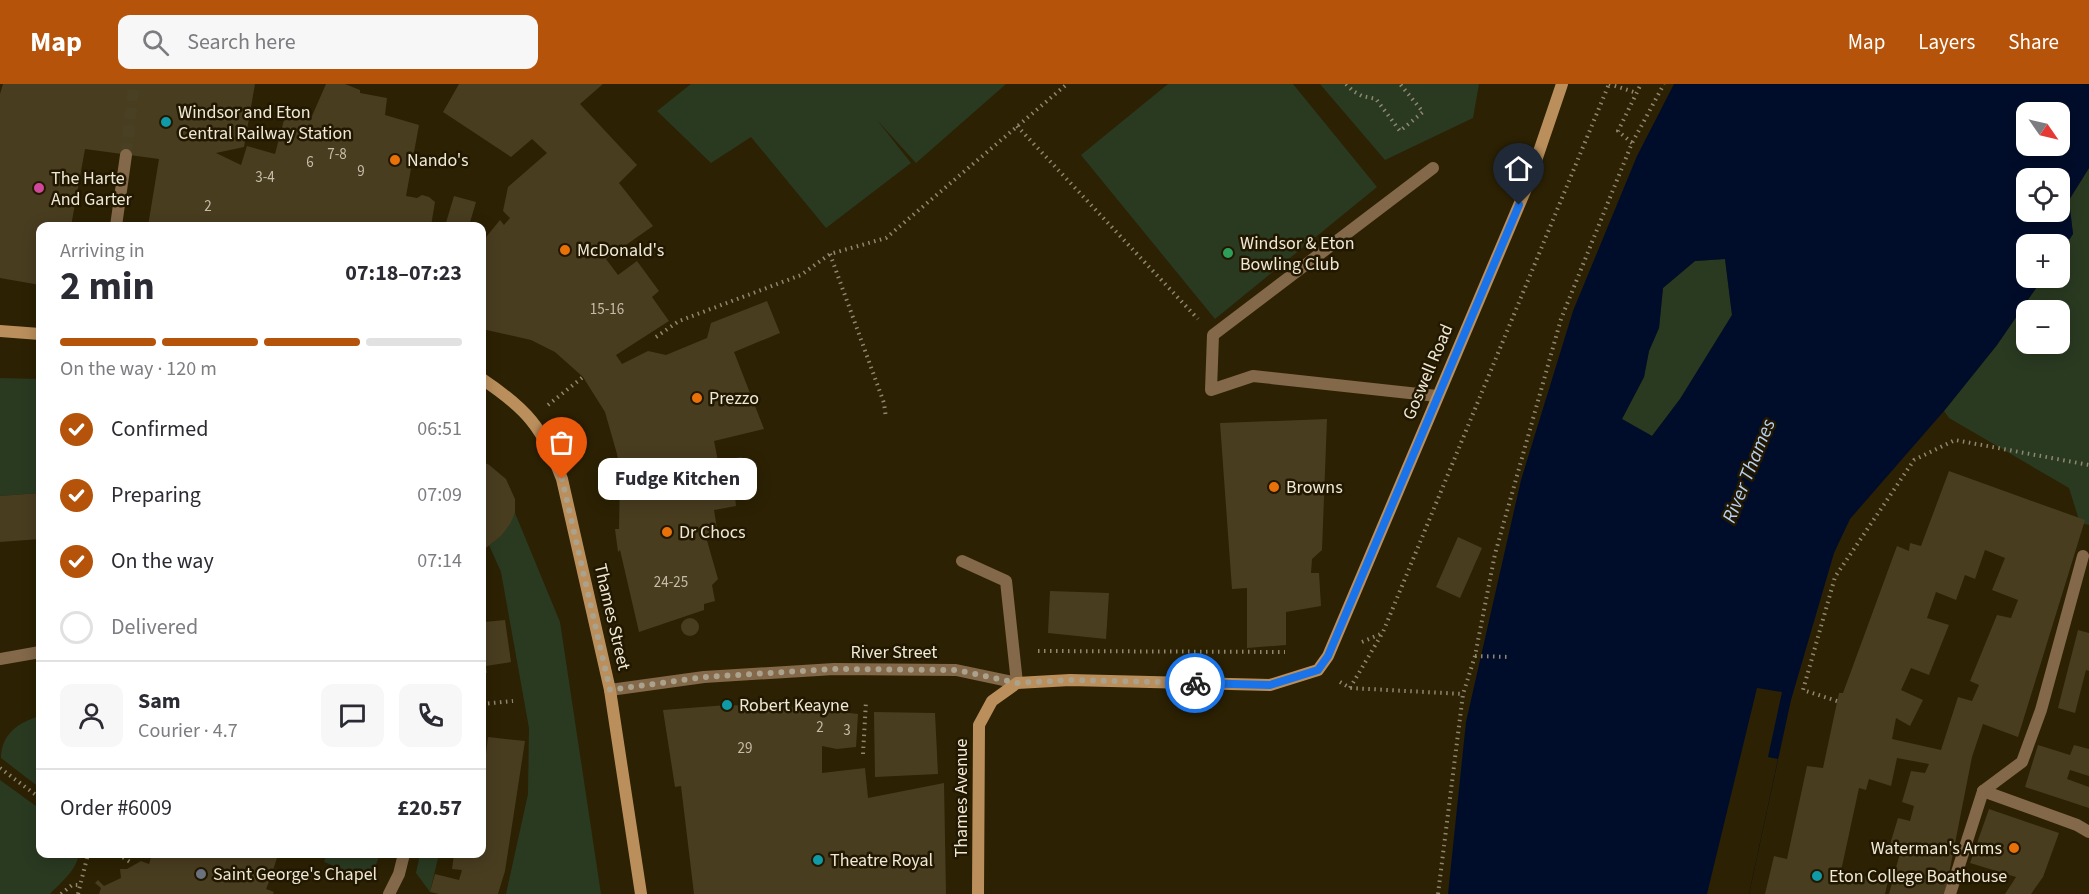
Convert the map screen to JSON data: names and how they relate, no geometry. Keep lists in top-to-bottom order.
{
  "streets": {
    "street": [
      "Goswell Road",
      "Thames Street",
      "River Street",
      "Thames Avenue"
    ]
  },
  "crossings": [
    ["Goswell Road", "River Street"],
    ["Thames Street", "River Street"],
    ["River Street", "Thames Avenue"]
  ],
  "water": ["River Thames"],
  "places": [
    "Windsor and Eton Central Railway Station",
    "Nando's",
    "The Harte And Garter",
    "McDonald's",
    "Windsor & Eton Bowling Club",
    "Prezzo",
    "Fudge Kitchen",
    "Browns",
    "Dr Chocs",
    "Robert Keayne",
    "Waterman's Arms",
    "Theatre Royal",
    "Saint George's Chapel",
    "Eton College Boathouse"
  ],
  "house_numbers": [
    "7-8",
    "6",
    "9",
    "3-4",
    "2",
    "15-16",
    "24-25",
    "2",
    "3",
    "29"
  ],
  "north": "bottom right",
  "page": {
    "header": "Map",
    "search": "Search here",
    "nav": ["Map", "Layers", "Share"],
    "map_buttons": ["+", "−"],
    "heading": ["2 min", "Arriving in", "07:18–07:23"],
    "panel": [
      "Sam",
      "Courier · 4.7",
      "Order #6009",
      "£20.57"
    ],
    "bar": "On the way · 120 m",
    "list": [
      ["Confirmed", "06:51"],
      ["Preparing", "07:09"],
      ["On the way", "07:14"],
      "Delivered"
    ],
    "bubble": "Fudge Kitchen"
  }
}
